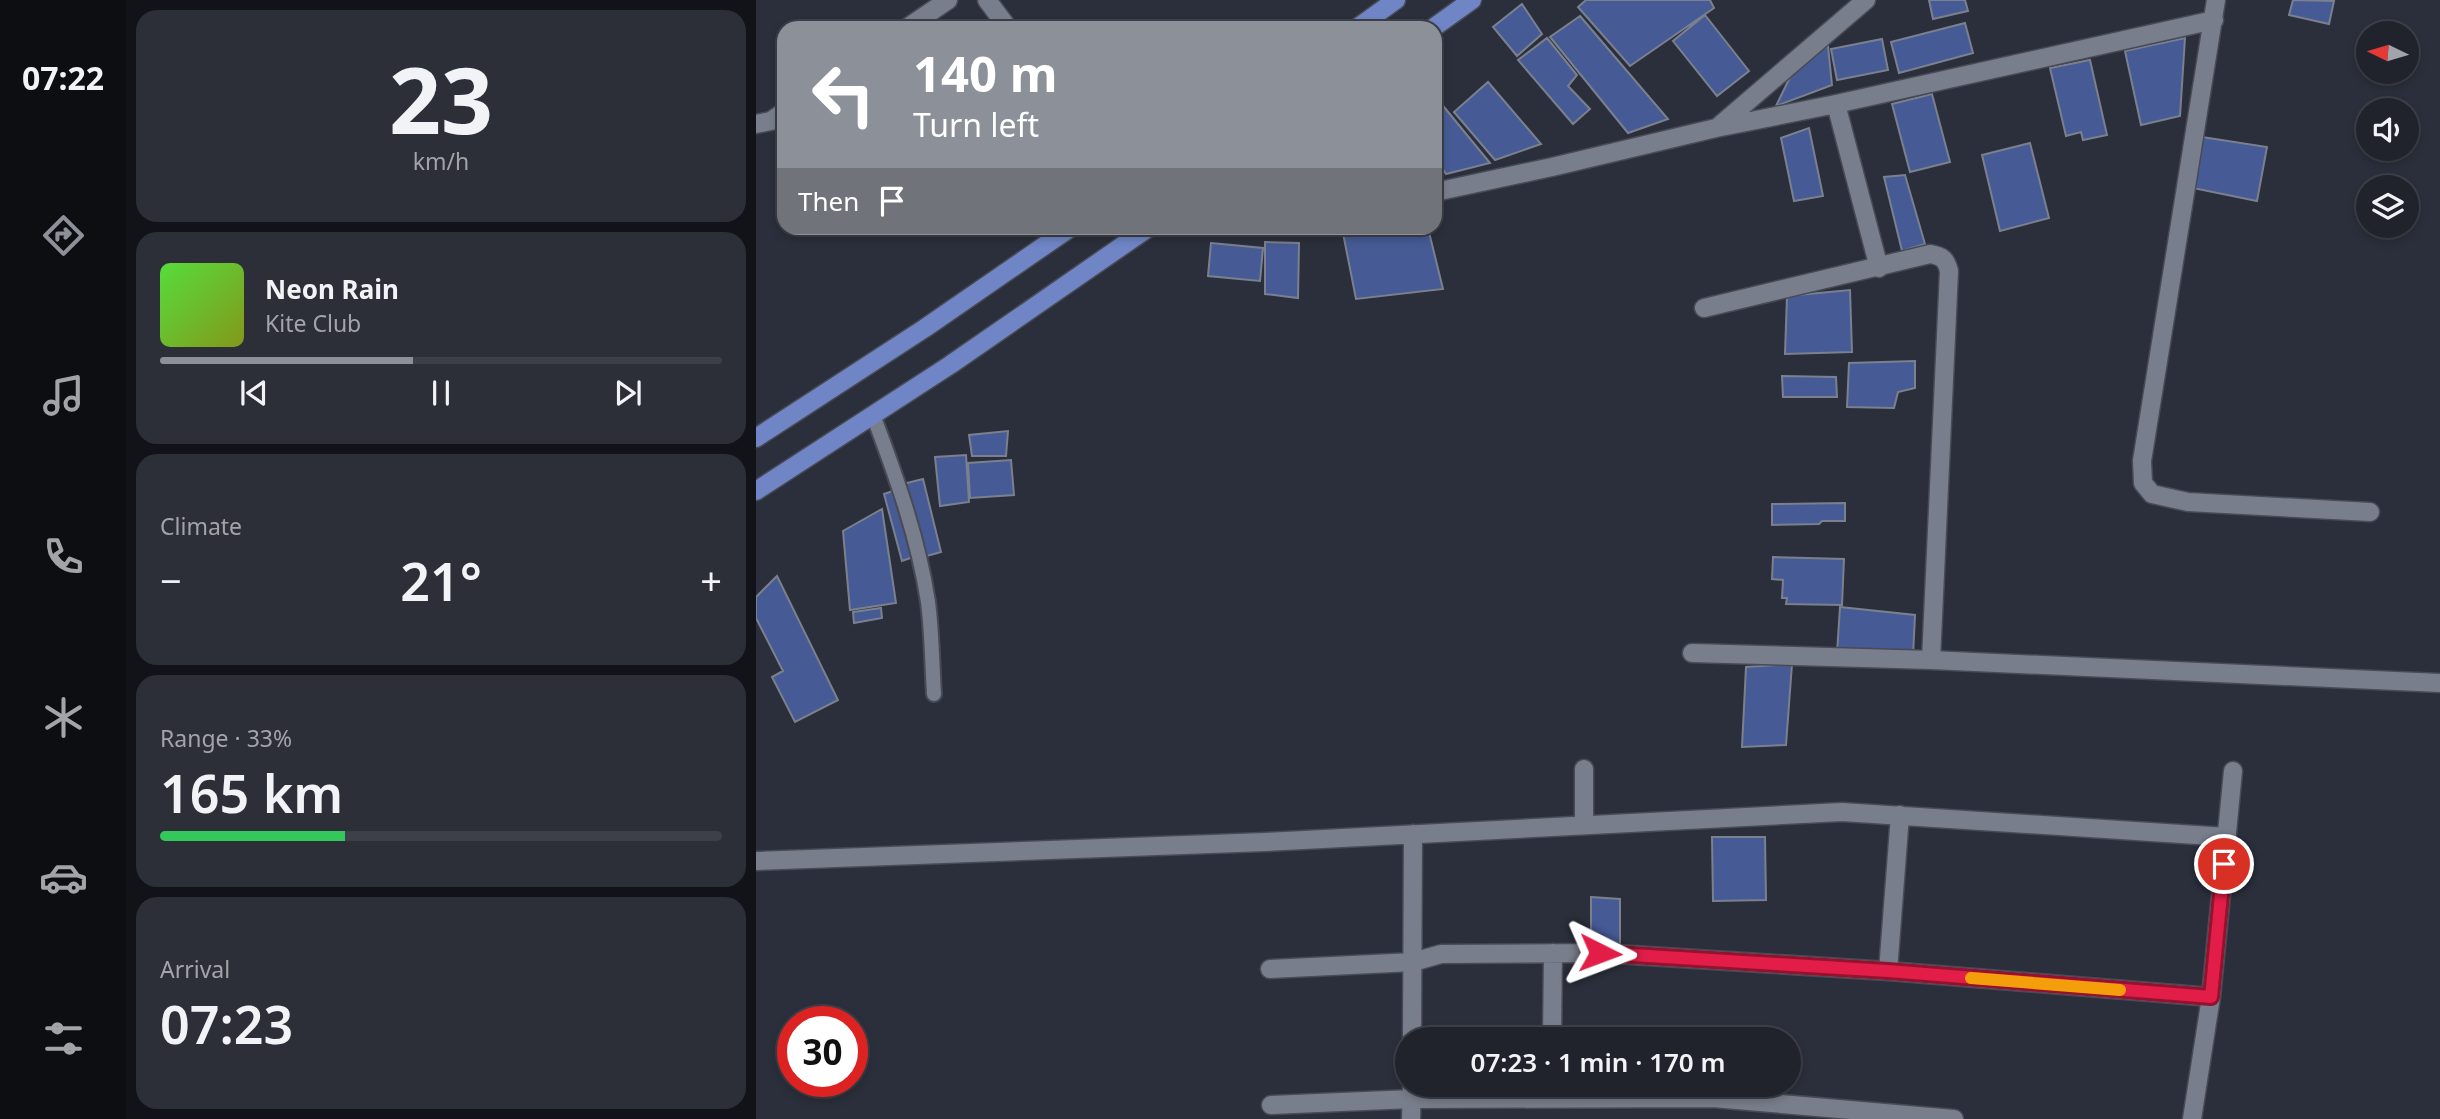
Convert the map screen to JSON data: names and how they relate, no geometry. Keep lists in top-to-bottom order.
{
  "north": "left",
  "page": {
    "tabs": "07:22",
    "tile": [
      ["23", "km/h"],
      "Climate",
      ["Range · 33%", "165 km"],
      ["Arrival", "07:23"]
    ],
    "turn": ["140 m", "Turn left"],
    "then": "Then",
    "song": ["Neon Rain", "Kite Club"],
    "heat": ["−", "21°", "+"],
    "limit": "30",
    "trip": "07:23 · 1 min · 170 m"
  }
}
